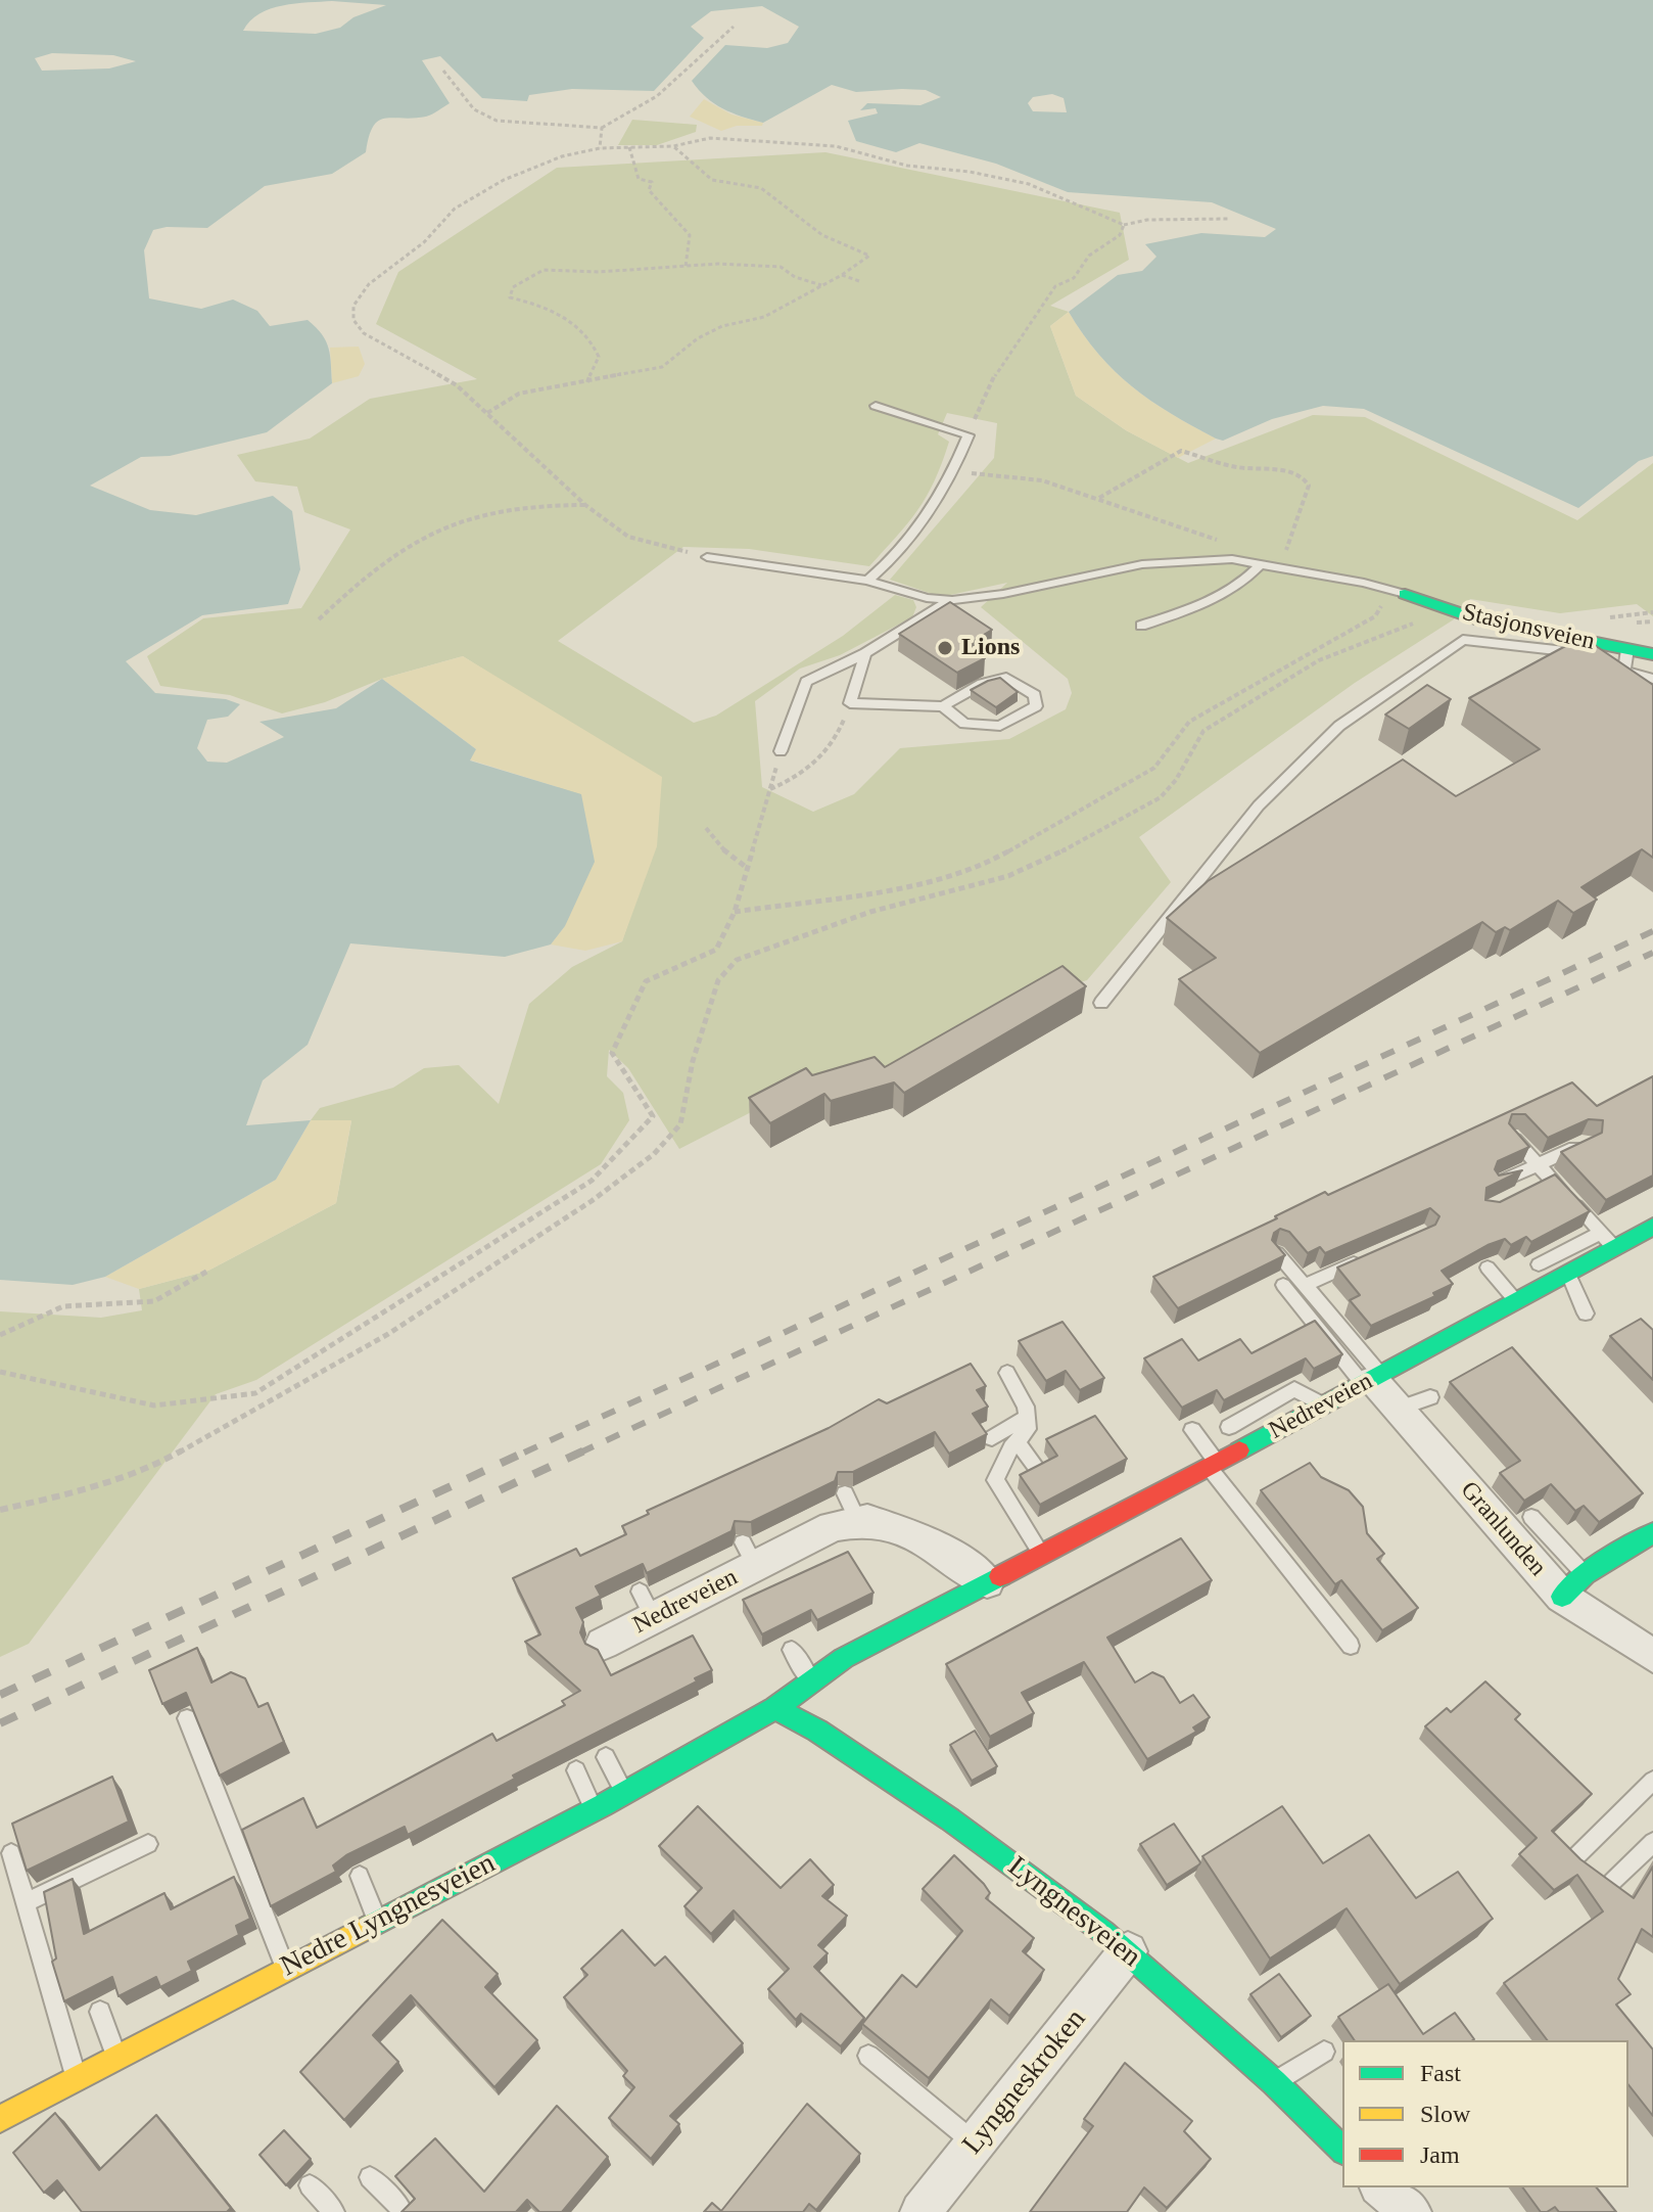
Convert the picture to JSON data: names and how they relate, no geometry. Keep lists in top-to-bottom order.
{
  "streets": {
    "street": [
      "Stasjonsveien",
      "Nedreveien",
      "Granlunden",
      "Lyngnesveien",
      "Nedre Lyngnesveien",
      "Lyngneskroken"
    ]
  },
  "crossings": [
    ["Nedreveien", "Granlunden"],
    ["Nedreveien", "Lyngnesveien"],
    ["Nedreveien", "Nedre Lyngnesveien"],
    ["Lyngnesveien", "Nedre Lyngnesveien"],
    ["Lyngnesveien", "Lyngneskroken"]
  ],
  "places": ["Lions"],
  "legend": ["Fast", "Slow", "Jam"]
}
